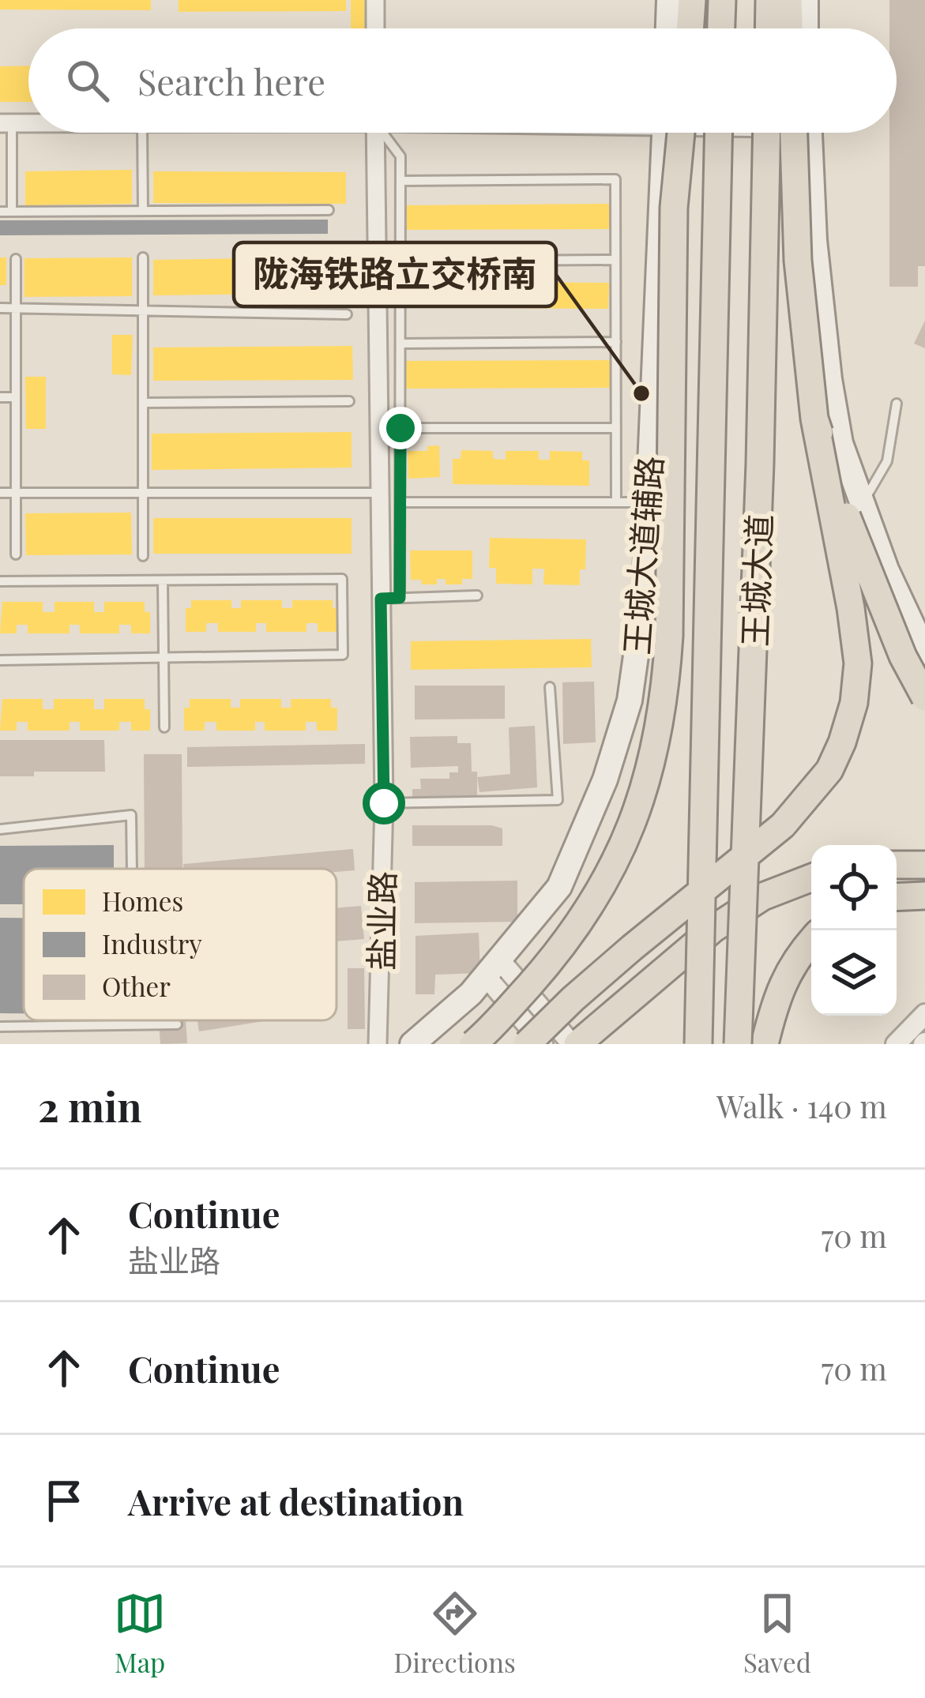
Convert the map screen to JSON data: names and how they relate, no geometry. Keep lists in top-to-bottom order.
{
  "streets": {
    "highway": ["王城大道"],
    "main road": ["王城大道辅路"],
    "street": ["盐业路"]
  },
  "places": ["陇海铁路立交桥南"],
  "legend": ["Homes", "Industry", "Other"],
  "page": {
    "search": "Search here",
    "heading": ["2 min", "Walk · 140 m"],
    "list": [
      ["Continue", "盐业路", "70 m"],
      ["Continue", "70 m"],
      "Arrive at destination"
    ],
    "nav": ["Map", "Directions", "Saved"]
  }
}
